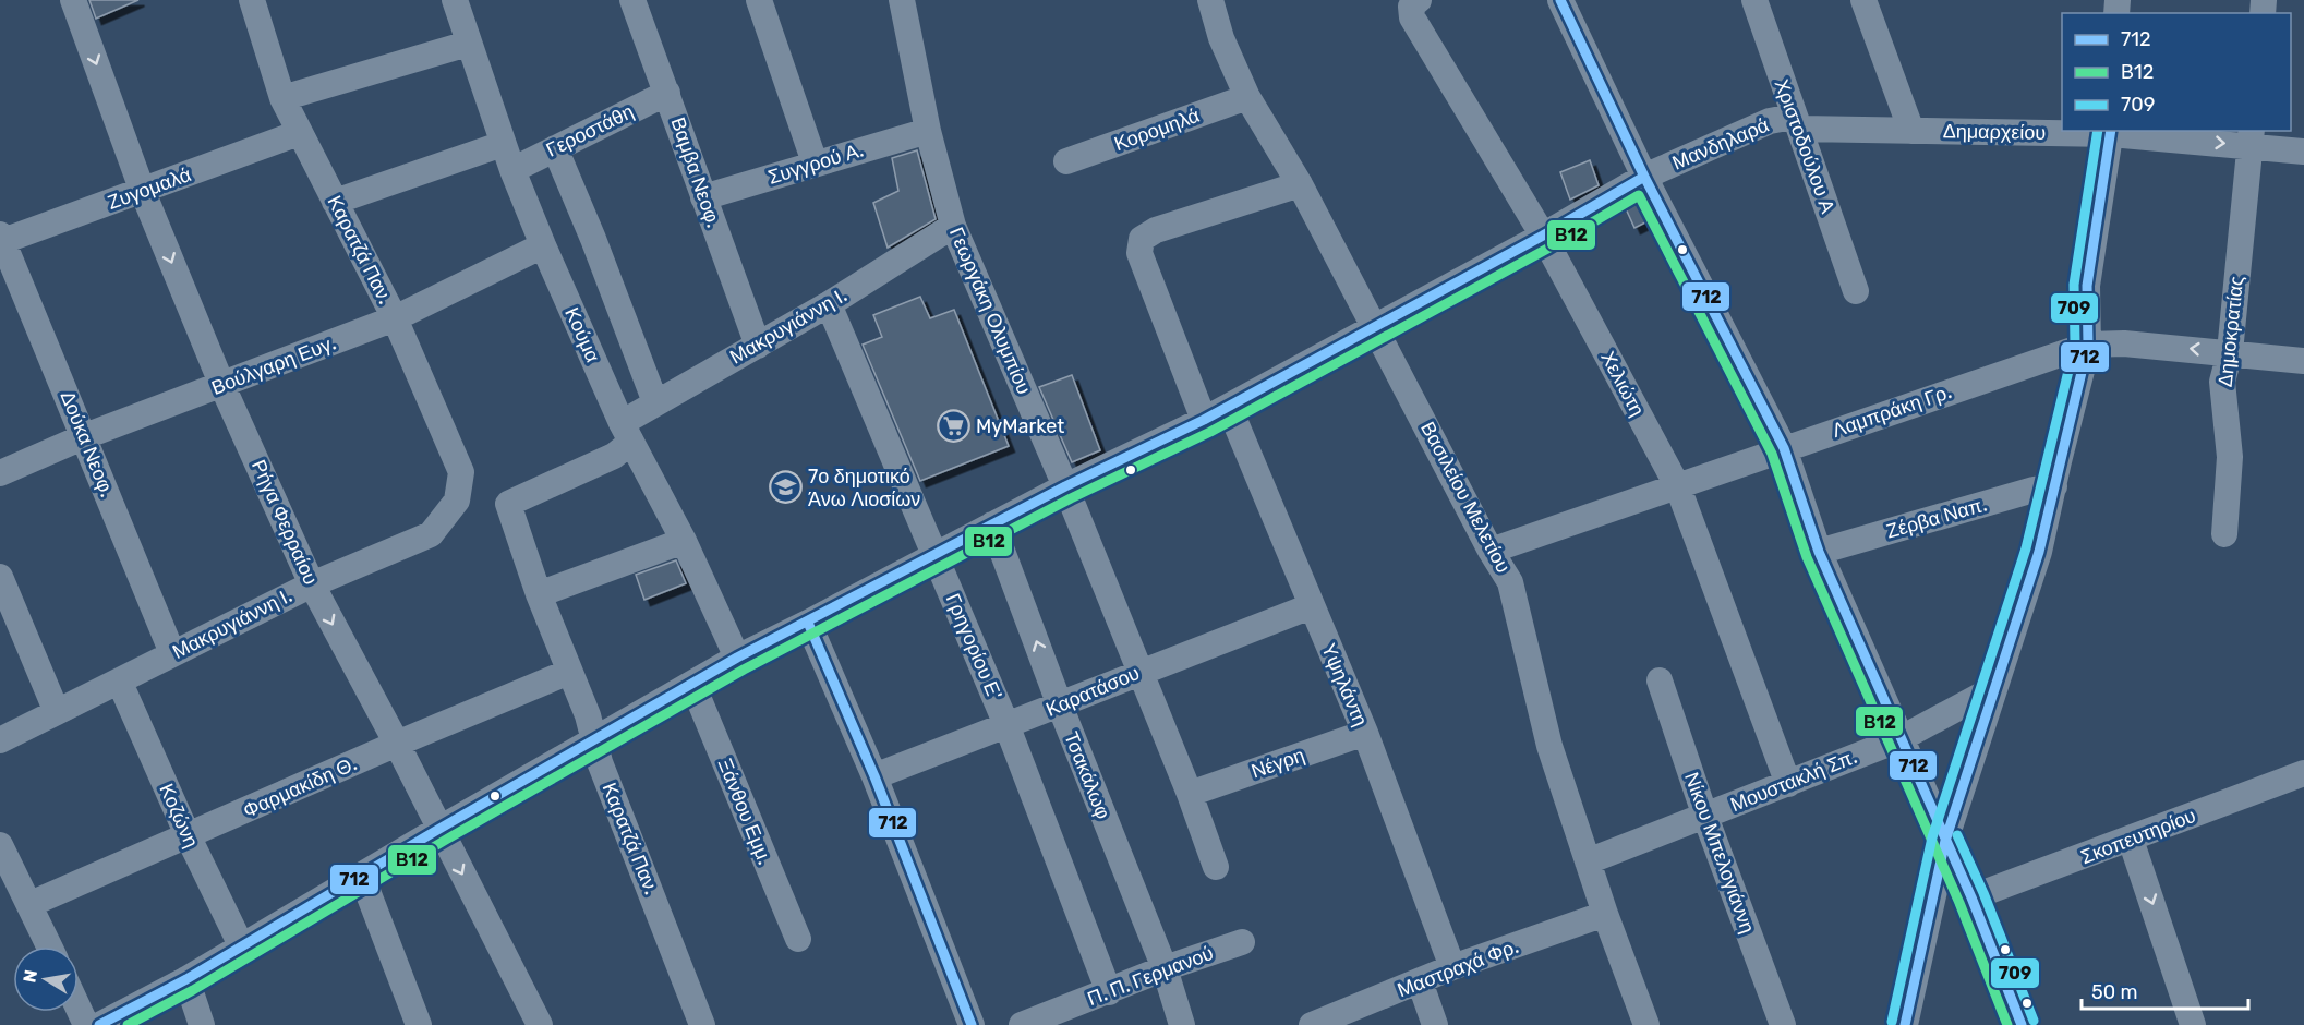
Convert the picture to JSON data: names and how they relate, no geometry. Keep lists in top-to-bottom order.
{
  "streets": {
    "street": [
      "Κορομηλά",
      "Γεροστάθη",
      "Δημαρχείου",
      "Μανδηλαρά",
      "Χριστοδούλου Α",
      "Συγγρού Α.",
      "Βαμβα Νεοφ.",
      "Ζυγομαλά",
      "Καρατζά Παν.",
      "Γεωργάκη Ολυμπίου",
      "Μακρυγιάννη Ι.",
      "Δημοκρατίας",
      "Κούμα",
      "Βούλγαρη Ευγ.",
      "Χελιώτη",
      "Λαμπράκη Γρ.",
      "Δούκα Νεοφ.",
      "Βασιλείου Μελετίου",
      "Ζέρβα Ναπ.",
      "Ρήγα Φερραίου",
      "Γρηγορίου Ε'",
      "Υψηλάντη",
      "Καρατάσου",
      "Νέγρη",
      "Τσακάλωφ",
      "Μουστακλή Σπ.",
      "Φαρμακίδη Θ.",
      "Ξάνθου Εμμ.",
      "Κοζώνη",
      "Σκοπευτηρίου",
      "Νίκου Μπελογιάννη",
      "Μαστραχά Φρ.",
      "Π. Π. Γερμανού"
    ]
  },
  "crossings": [
    ["Κορομηλά", "Βασιλείου Μελετίου"],
    ["Γεροστάθη", "Βαμβα Νεοφ."],
    ["Γεροστάθη", "Κούμα"],
    ["Δημαρχείου", "Μανδηλαρά"],
    ["Δημαρχείου", "Χριστοδούλου Α"],
    ["Δημαρχείου", "Δημοκρατίας"],
    ["Μανδηλαρά", "Χριστοδούλου Α"],
    ["Μανδηλαρά", "Καρατζά Παν."],
    ["Μανδηλαρά", "Γεωργάκη Ολυμπίου"],
    ["Μανδηλαρά", "Κούμα"],
    ["Μανδηλαρά", "Χελιώτη"],
    ["Μανδηλαρά", "Βασιλείου Μελετίου"],
    ["Μανδηλαρά", "Ρήγα Φερραίου"],
    ["Μανδηλαρά", "Γρηγορίου Ε'"],
    ["Μανδηλαρά", "Υψηλάντη"],
    ["Μανδηλαρά", "Τσακάλωφ"],
    ["Μανδηλαρά", "Ξάνθου Εμμ."],
    ["Μανδηλαρά", "Κοζώνη"],
    ["Συγγρού Α.", "Βαμβα Νεοφ."],
    ["Συγγρού Α.", "Γεωργάκη Ολυμπίου"],
    ["Βαμβα Νεοφ.", "Μακρυγιάννη Ι."],
    ["Ζυγομαλά", "Καρατζά Παν."],
    ["Ζυγομαλά", "Δούκα Νεοφ."],
    ["Ζυγομαλά", "Ρήγα Φερραίου"],
    ["Καρατζά Παν.", "Μακρυγιάννη Ι."],
    ["Καρατζά Παν.", "Βούλγαρη Ευγ."],
    ["Καρατζά Παν.", "Φαρμακίδη Θ."],
    ["Γεωργάκη Ολυμπίου", "Μακρυγιάννη Ι."],
    ["Γεωργάκη Ολυμπίου", "Καρατάσου"],
    ["Γεωργάκη Ολυμπίου", "Νέγρη"],
    ["Μακρυγιάννη Ι.", "Κούμα"],
    ["Μακρυγιάννη Ι.", "Δούκα Νεοφ."],
    ["Μακρυγιάννη Ι.", "Ρήγα Φερραίου"],
    ["Μακρυγιάννη Ι.", "Γρηγορίου Ε'"],
    ["Μακρυγιάννη Ι.", "Κοζώνη"],
    ["Δημοκρατίας", "Λαμπράκη Γρ."],
    ["Κούμα", "Βούλγαρη Ευγ."],
    ["Βούλγαρη Ευγ.", "Δούκα Νεοφ."],
    ["Βούλγαρη Ευγ.", "Ρήγα Φερραίου"],
    ["Χελιώτη", "Λαμπράκη Γρ."],
    ["Χελιώτη", "Μουστακλή Σπ."],
    ["Λαμπράκη Γρ.", "Βασιλείου Μελετίου"],
    ["Βασιλείου Μελετίου", "Μουστακλή Σπ."],
    ["Βασιλείου Μελετίου", "Μαστραχά Φρ."],
    ["Ρήγα Φερραίου", "Φαρμακίδη Θ."],
    ["Γρηγορίου Ε'", "Καρατάσου"],
    ["Γρηγορίου Ε'", "Π. Π. Γερμανού"],
    ["Υψηλάντη", "Καρατάσου"],
    ["Υψηλάντη", "Νέγρη"],
    ["Υψηλάντη", "Μαστραχά Φρ."],
    ["Καρατάσου", "Τσακάλωφ"],
    ["Τσακάλωφ", "Π. Π. Γερμανού"],
    ["Μουστακλή Σπ.", "Νίκου Μπελογιάννη"],
    ["Φαρμακίδη Θ.", "Κοζώνη"]
  ],
  "one_way": ["Ρήγα Φερραίου"],
  "places": {
    "supermarket": ["MyMarket"],
    "school or university": ["7ο δημοτικό Άνω Λιοσίων"]
  },
  "lines": ["transit line 712", "transit line 709", "transit line Β12"],
  "legend": ["712", "Β12", "709"],
  "scale_bar": "50 m",
  "north": "left"
}
